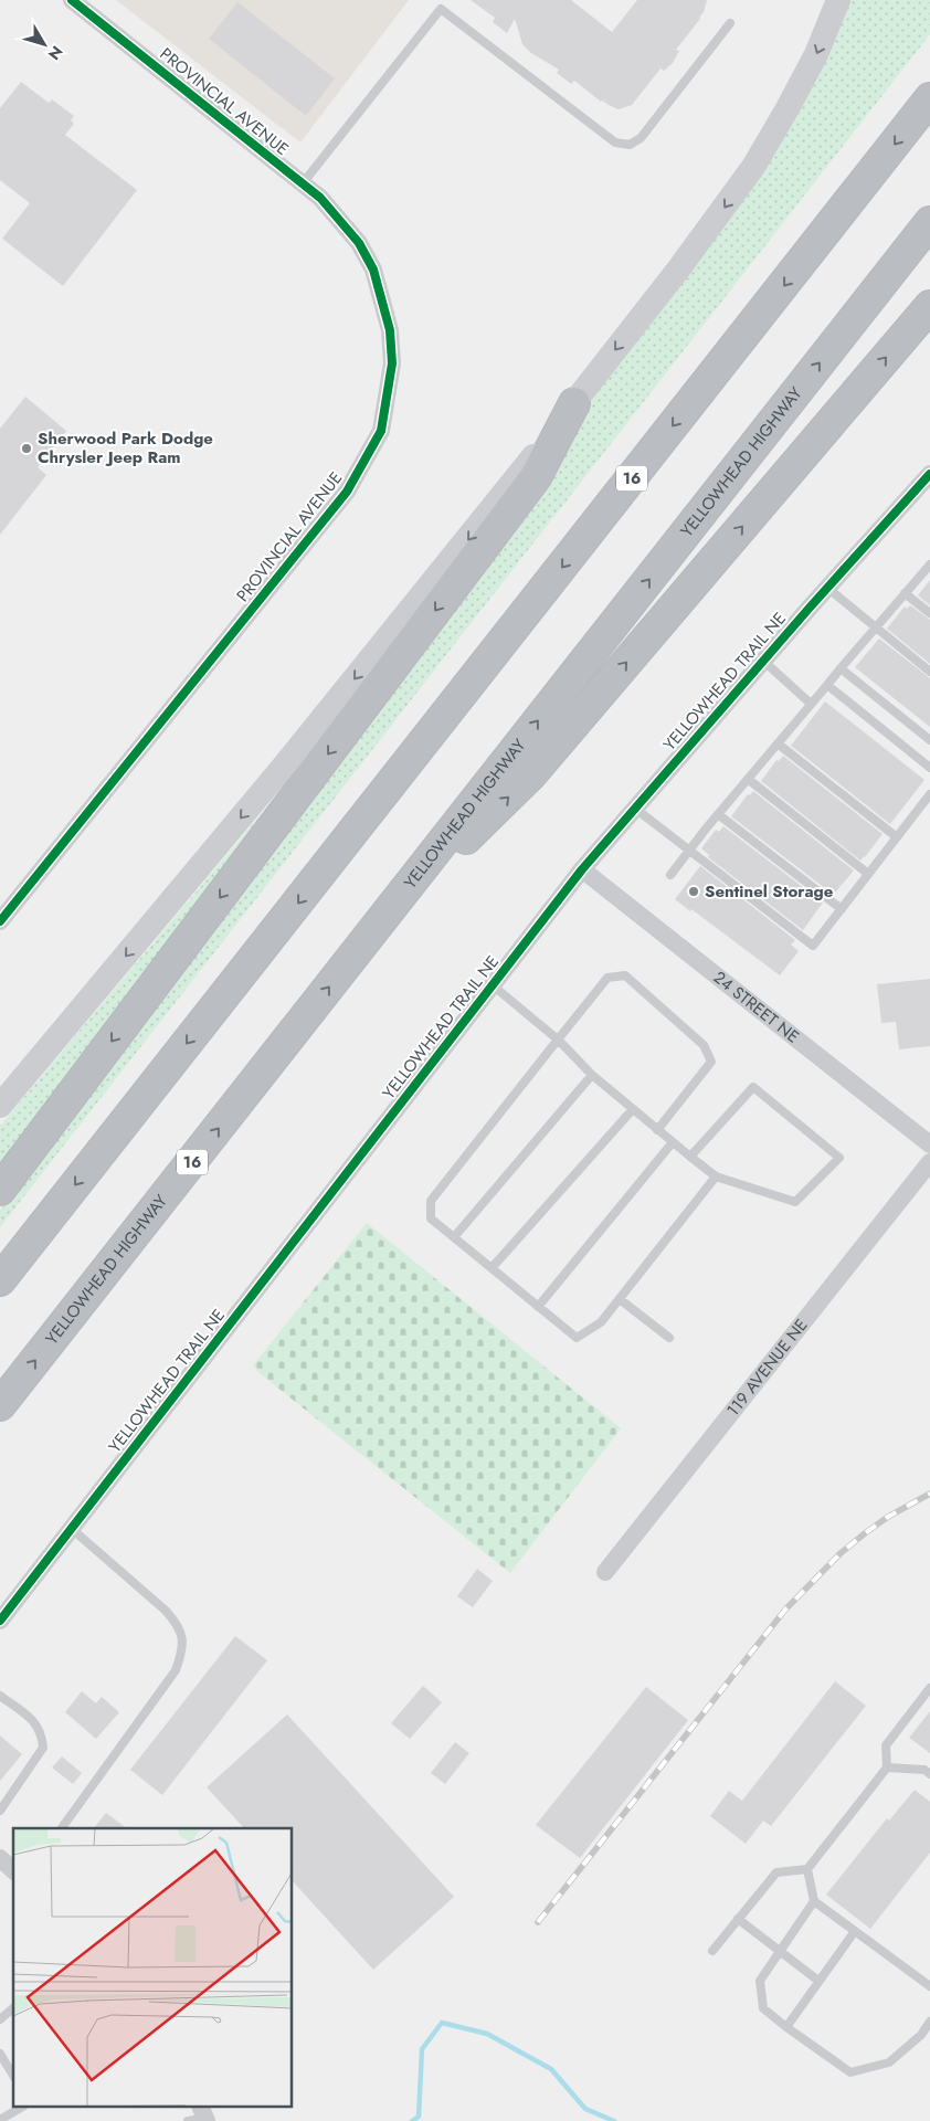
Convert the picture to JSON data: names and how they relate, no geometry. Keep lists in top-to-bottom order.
{
  "streets": {
    "highway": ["YELLOWHEAD HIGHWAY", "16"],
    "street": [
      "PROVINCIAL AVENUE",
      "YELLOWHEAD TRAIL NE",
      "24 STREET NE",
      "119 AVENUE NE"
    ]
  },
  "crossings": [
    ["YELLOWHEAD TRAIL NE", "24 STREET NE"]
  ],
  "places": ["Sherwood Park Dodge Chrysler Jeep Ram", "Sentinel Storage"],
  "north": "bottom right"
}
